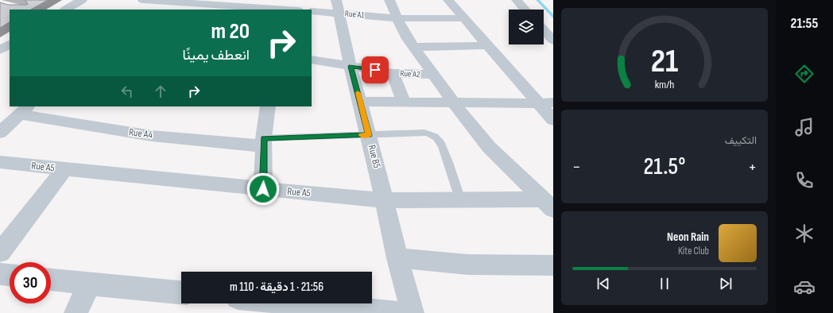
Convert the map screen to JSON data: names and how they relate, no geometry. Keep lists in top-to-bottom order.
{
  "streets": {
    "street": [
      "Rue A1",
      "Rue A2",
      "Rue A4",
      "Rue B5",
      "Rue A5"
    ]
  },
  "crossings": [
    ["Rue A1", "Rue B5"],
    ["Rue A2", "Rue B5"],
    ["Rue B5", "Rue A5"]
  ],
  "page": {
    "tabs": "21:55",
    "turn": ["20 m", "انعطف يمينًا"],
    "tile": "التكييف",
    "heat": ["−", "21.5°", "+"],
    "song": ["Neon Rain", "Kite Club"],
    "limit": "30",
    "trip": "21:56 · 1 دقيقة · 110 m",
    "gauge": ["21", "km/h"]
  }
}
